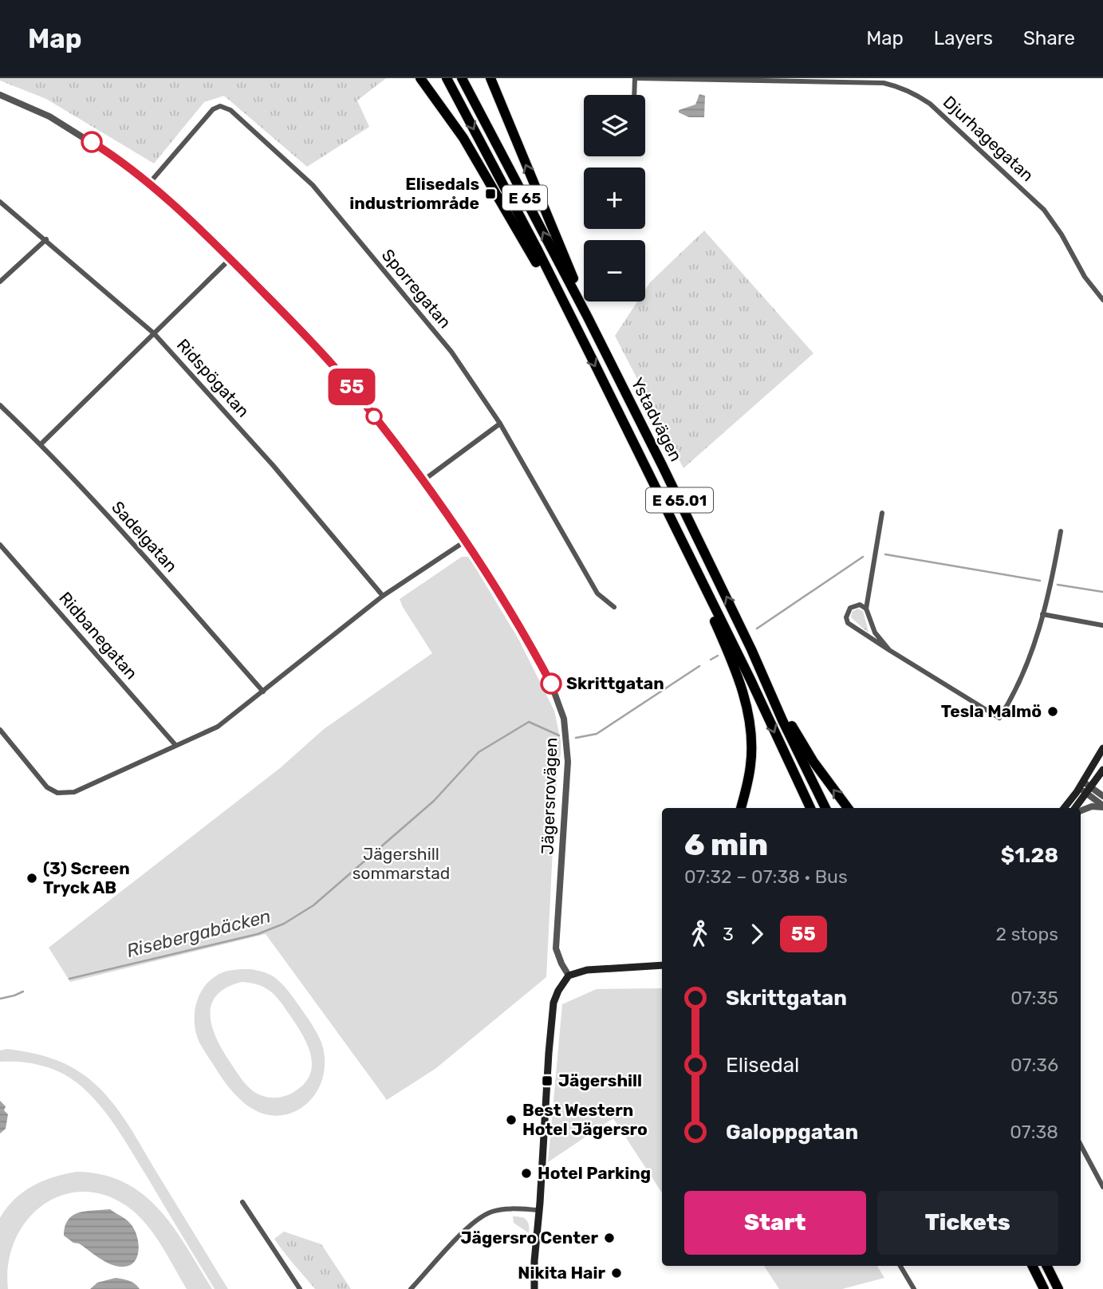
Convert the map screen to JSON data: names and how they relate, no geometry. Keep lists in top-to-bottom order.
{
  "streets": {
    "highway": ["E 65", "Ystadvägen", "E 65.01"],
    "street": [
      "Djurhagegatan",
      "Sporregatan",
      "Ridspögatan",
      "Sadelgatan",
      "Ridbanegatan",
      "Jägersrovägen"
    ]
  },
  "crossings": [
    ["Sporregatan", "Jägersrovägen"]
  ],
  "water": ["Risebergabäcken"],
  "parks": ["Jägershill sommarstad"],
  "places": {
    "transit": ["Elisedals industriområde", "Jägershill"],
    "other": [
      "Skrittgatan",
      "Tesla Malmö",
      "(3) Screen Tryck AB",
      "Best Western Hotel Jägersro",
      "Hotel Parking",
      "Jägersro Center",
      "Nikita Hair"
    ]
  },
  "lines": ["bus line 55"],
  "page": {
    "header": "Map",
    "nav": ["Map", "Layers", "Share"],
    "on_map": "55",
    "map_buttons": ["+", "−"],
    "heading": ["6 min", "07:32 – 07:38 · Bus", "$1.28"],
    "legs": ["3", "55", "2 stops"],
    "list": [
      {
        "name": "Skrittgatan",
        "value": "07:35"
      },
      {
        "name": "Elisedal",
        "value": "07:36"
      },
      {
        "name": "Galoppgatan",
        "value": "07:38"
      }
    ],
    "buttons": ["Start", "Tickets"]
  }
}
